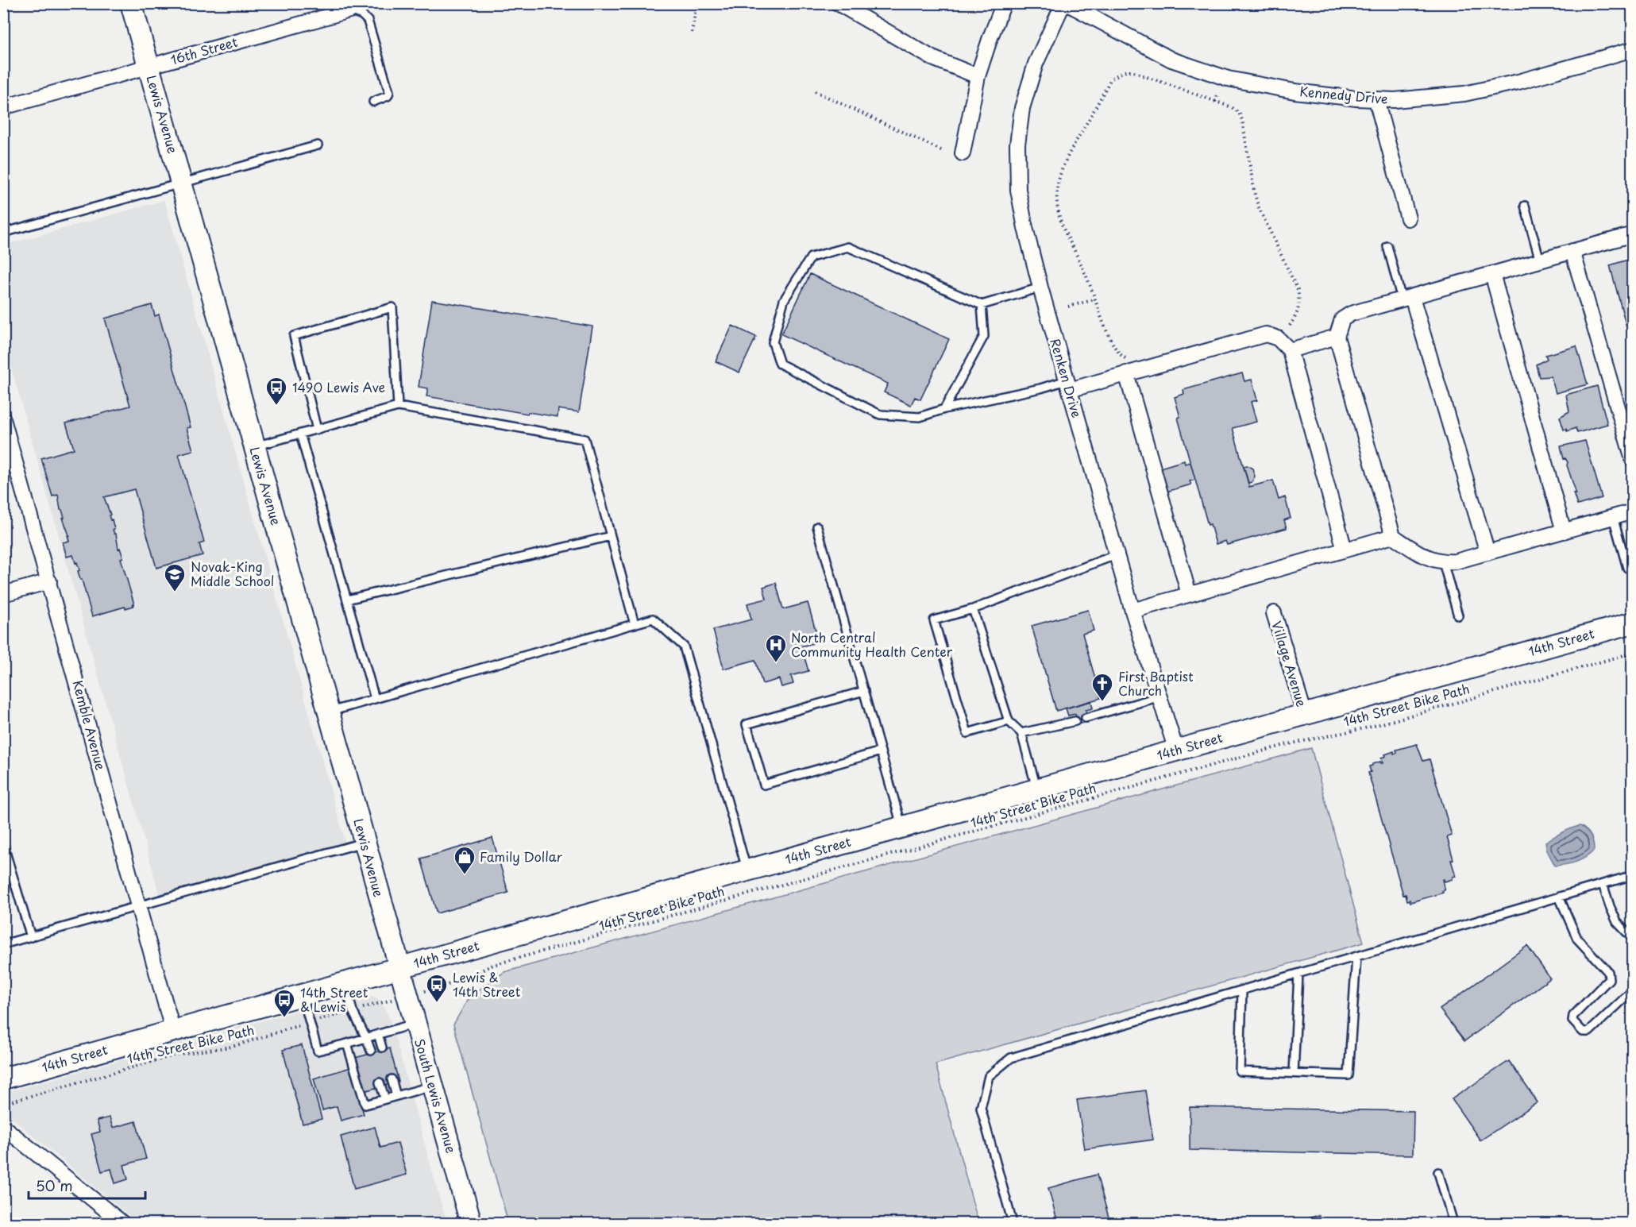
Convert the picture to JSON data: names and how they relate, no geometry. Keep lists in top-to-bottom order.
{
  "streets": {
    "street": [
      "16th Street",
      "Kennedy Drive",
      "Lewis Avenue",
      "Renken Drive",
      "14th Street",
      "Village Avenue",
      "Kemble Avenue",
      "South Lewis Avenue"
    ],
    "path": ["14th Street Bike Path"]
  },
  "crossings": [
    ["16th Street", "Lewis Avenue"],
    ["Kennedy Drive", "Renken Drive"],
    ["Lewis Avenue", "14th Street"],
    ["Lewis Avenue", "South Lewis Avenue"],
    ["Renken Drive", "14th Street"],
    ["14th Street", "Village Avenue"],
    ["14th Street", "Kemble Avenue"],
    ["14th Street", "South Lewis Avenue"]
  ],
  "places": {
    "bus stop": ["1490 Lewis Ave", "Lewis & 14th Street", "14th Street & Lewis"],
    "school or university": ["Novak-King Middle School"],
    "hospital": ["North Central Community Health Center"],
    "church": ["First Baptist Church"],
    "shop": ["Family Dollar"]
  },
  "scale_bar": "50 m"
}
